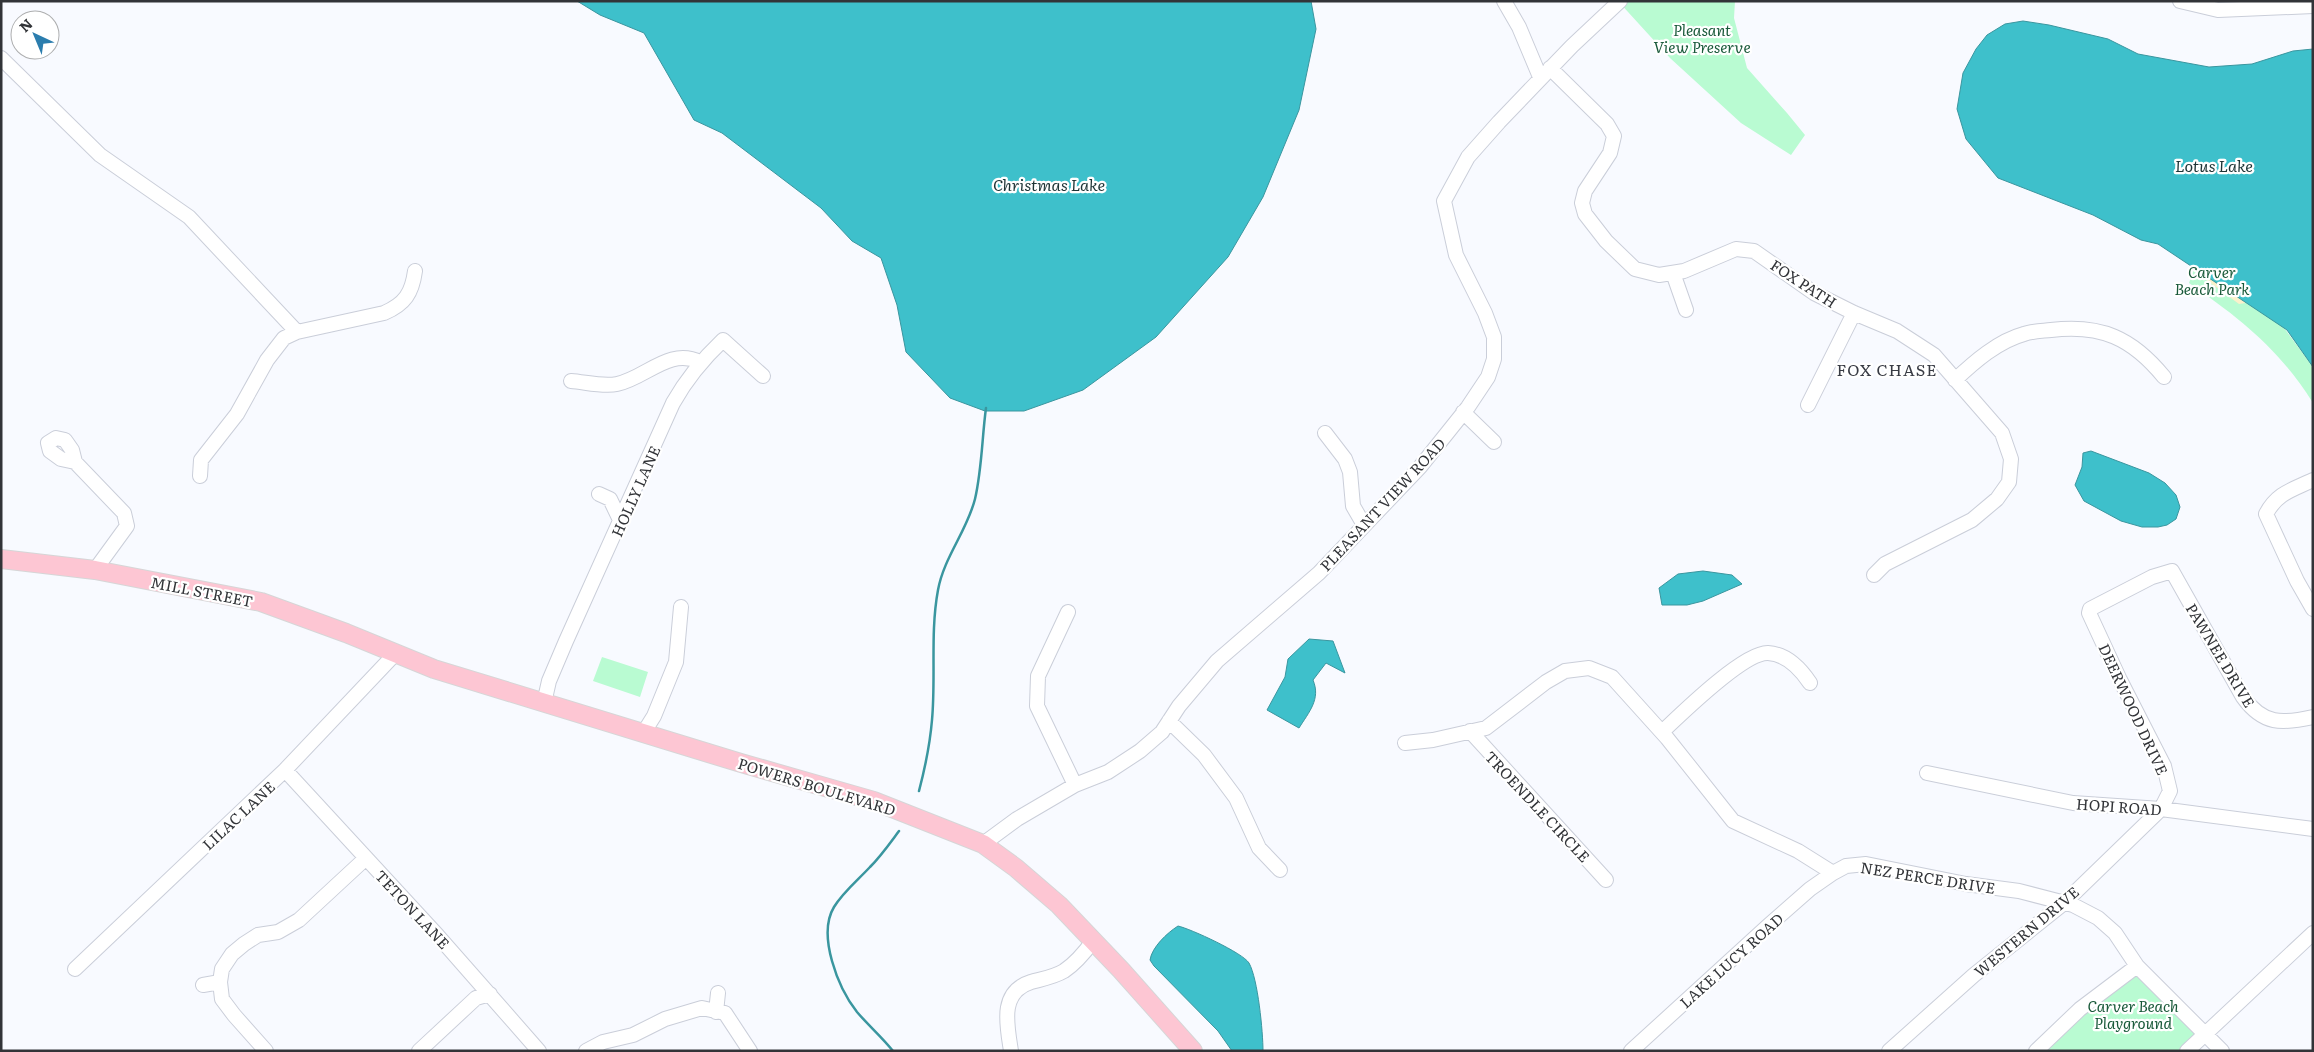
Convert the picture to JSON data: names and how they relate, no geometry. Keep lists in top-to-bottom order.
{
  "streets": {
    "main road": ["MILL STREET", "POWERS BOULEVARD"],
    "street": [
      "FOX PATH",
      "HOLLY LANE",
      "PLEASANT VIEW ROAD",
      "PAWNEE DRIVE",
      "DEERWOOD DRIVE",
      "TROENDLE CIRCLE",
      "HOPI ROAD",
      "LILAC LANE",
      "NEZ PERCE DRIVE",
      "TETON LANE",
      "WESTERN DRIVE",
      "LAKE LUCY ROAD"
    ]
  },
  "crossings": [
    ["FOX PATH", "PLEASANT VIEW ROAD"],
    ["HOLLY LANE", "POWERS BOULEVARD"],
    ["PLEASANT VIEW ROAD", "POWERS BOULEVARD"],
    ["MILL STREET", "POWERS BOULEVARD"],
    ["MILL STREET", "LILAC LANE"],
    ["PAWNEE DRIVE", "DEERWOOD DRIVE"],
    ["DEERWOOD DRIVE", "HOPI ROAD"],
    ["DEERWOOD DRIVE", "WESTERN DRIVE"],
    ["POWERS BOULEVARD", "LILAC LANE"],
    ["HOPI ROAD", "WESTERN DRIVE"],
    ["LILAC LANE", "TETON LANE"],
    ["NEZ PERCE DRIVE", "WESTERN DRIVE"],
    ["NEZ PERCE DRIVE", "LAKE LUCY ROAD"]
  ],
  "districts": ["FOX CHASE"],
  "water": ["Lotus Lake", "Christmas Lake"],
  "parks": ["Pleasant View Preserve", "Carver Beach Park", "Carver Beach Playground"],
  "north": "top left"
}
